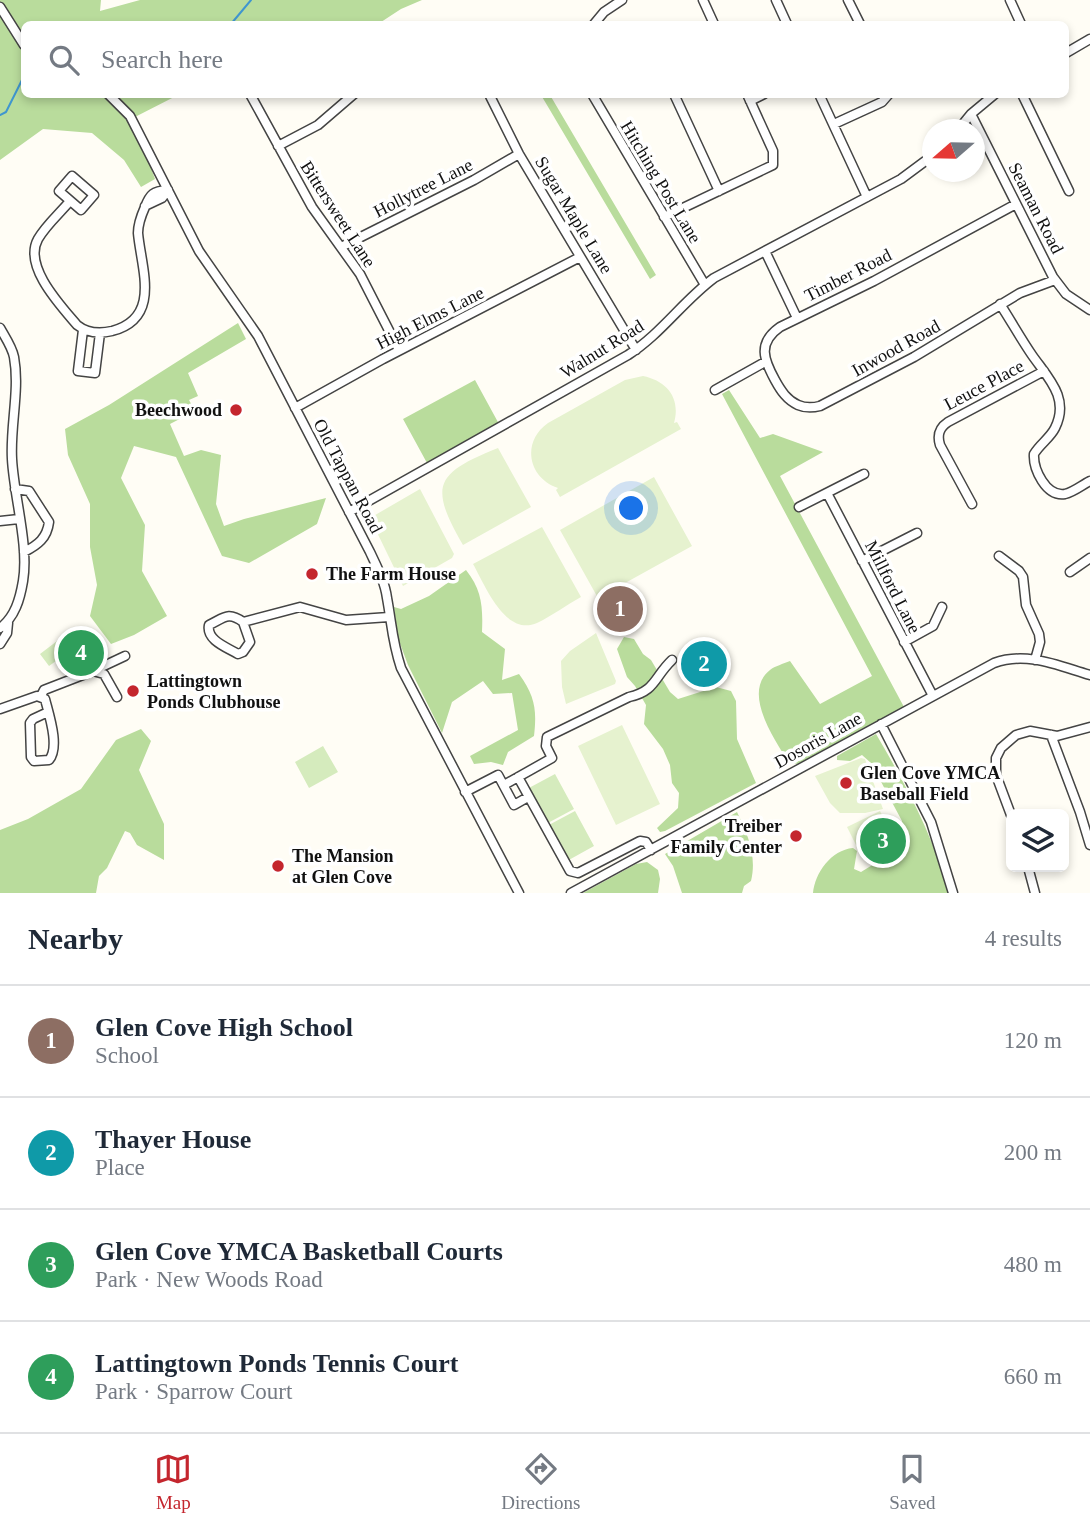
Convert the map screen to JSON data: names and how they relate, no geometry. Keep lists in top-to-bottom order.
{
  "streets": {
    "street": [
      "Hitching Post Lane",
      "Hollytree Lane",
      "Seaman Road",
      "Bittersweet Lane",
      "Sugar Maple Lane",
      "Timber Road",
      "High Elms Lane",
      "Inwood Road",
      "Walnut Road",
      "Leuce Place",
      "Old Tappan Road",
      "Millford Lane",
      "Dosoris Lane"
    ]
  },
  "crossings": [
    ["Hitching Post Lane", "Walnut Road"],
    ["Hollytree Lane", "Bittersweet Lane"],
    ["Hollytree Lane", "Sugar Maple Lane"],
    ["Seaman Road", "Timber Road"],
    ["Seaman Road", "Inwood Road"],
    ["Bittersweet Lane", "High Elms Lane"],
    ["Sugar Maple Lane", "High Elms Lane"],
    ["Sugar Maple Lane", "Walnut Road"],
    ["Timber Road", "Inwood Road"],
    ["High Elms Lane", "Old Tappan Road"],
    ["Walnut Road", "Old Tappan Road"],
    ["Millford Lane", "Dosoris Lane"]
  ],
  "places": [
    "Beechwood",
    "The Farm House",
    "Lattingtown Ponds Clubhouse",
    "Glen Cove YMCA Baseball Field",
    "Treiber Family Center",
    "The Mansion at Glen Cove"
  ],
  "north": "left",
  "page": {
    "search": "Search here",
    "pins": [
      "1",
      "4",
      "2",
      "3"
    ],
    "heading": ["Nearby", "4 results"],
    "list": [
      {
        "mark": "1",
        "name": "Glen Cove High School",
        "note": "School",
        "value": "120 m"
      },
      {
        "mark": "2",
        "name": "Thayer House",
        "note": "Place",
        "value": "200 m"
      },
      {
        "mark": "3",
        "name": "Glen Cove YMCA Basketball Courts",
        "note": "Park · New Woods Road",
        "value": "480 m"
      },
      {
        "mark": "4",
        "name": "Lattingtown Ponds Tennis Court",
        "note": "Park · Sparrow Court",
        "value": "660 m"
      }
    ],
    "nav": ["Map", "Directions", "Saved"]
  }
}
